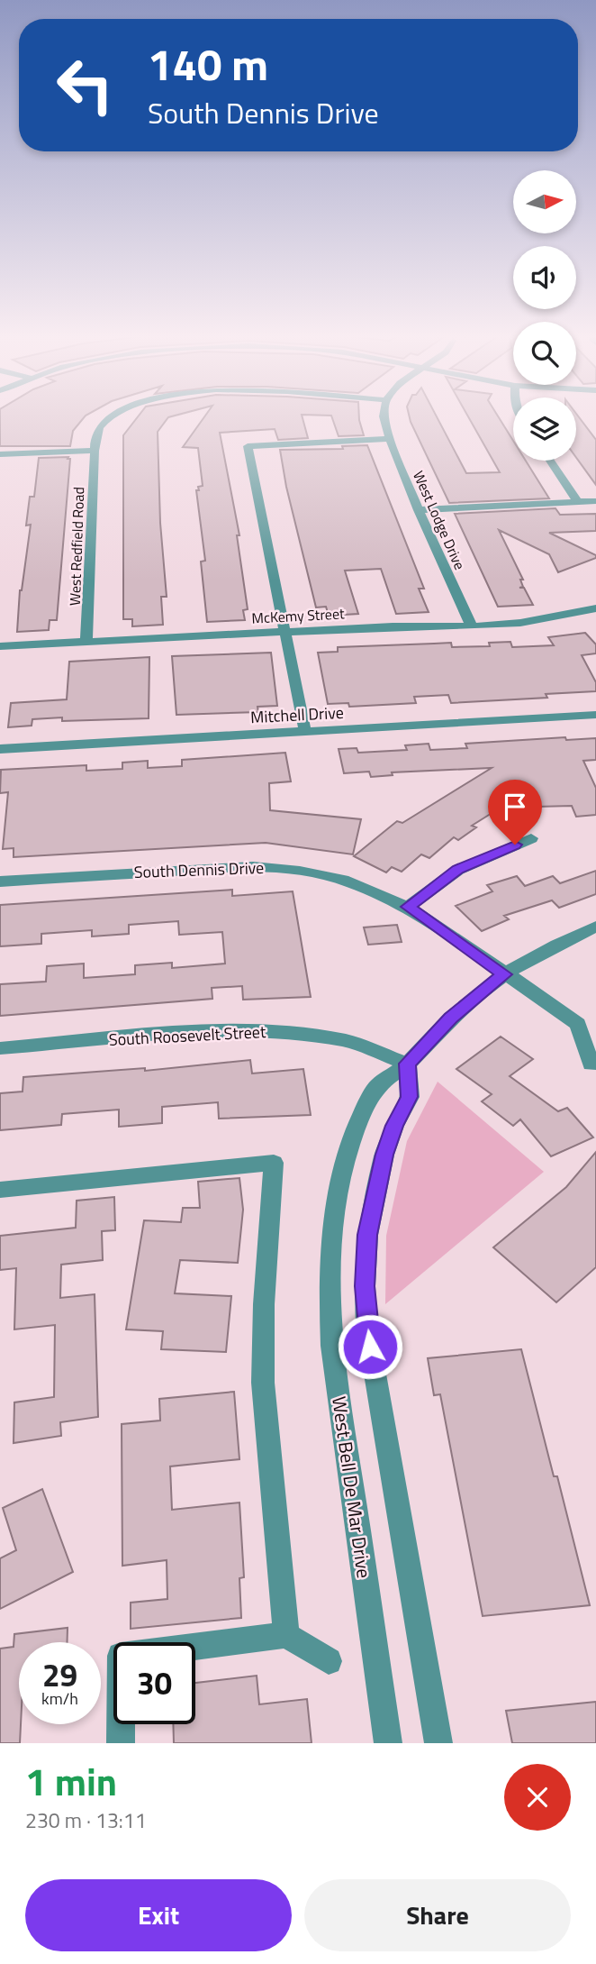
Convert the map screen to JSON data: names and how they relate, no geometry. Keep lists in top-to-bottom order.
{
  "streets": {
    "street": [
      "West Lodge Drive",
      "West Redfield Road",
      "McKemy Street",
      "Mitchell Drive",
      "South Dennis Drive",
      "South Roosevelt Street",
      "West Bell De Mar Drive"
    ]
  },
  "crossings": [
    ["West Lodge Drive", "McKemy Street"],
    ["West Redfield Road", "McKemy Street"],
    ["South Dennis Drive", "West Bell De Mar Drive"],
    ["South Roosevelt Street", "West Bell De Mar Drive"]
  ],
  "north": "right",
  "page": {
    "turn": ["140 m", "South Dennis Drive"],
    "speed": "29 km/h",
    "limit": "30",
    "heading": ["1 min", "230 m · 13:11"],
    "buttons": ["Exit", "Share"]
  }
}
